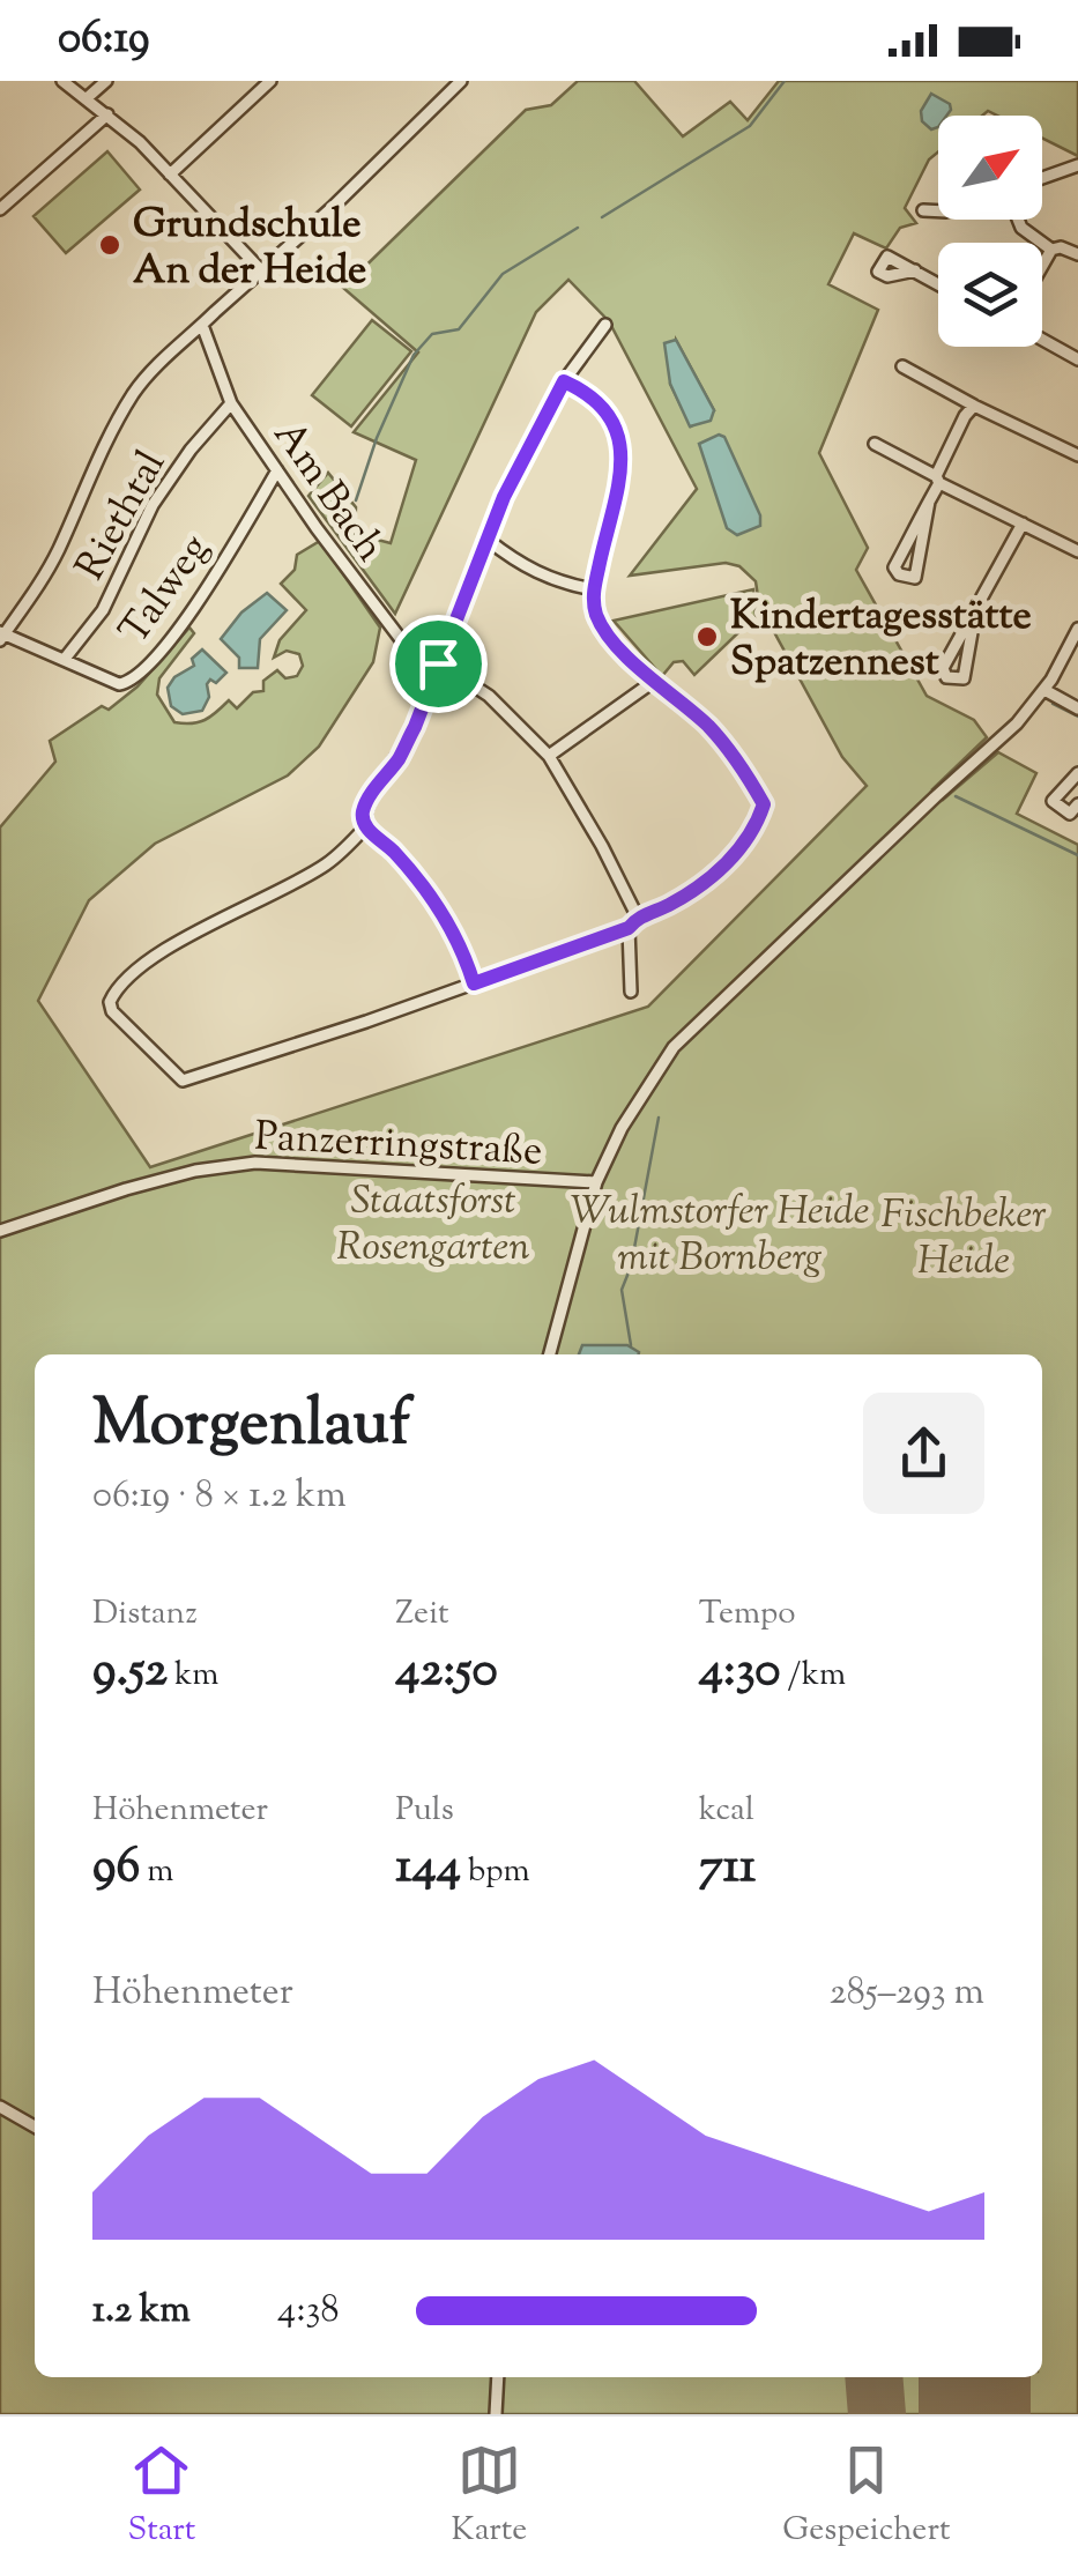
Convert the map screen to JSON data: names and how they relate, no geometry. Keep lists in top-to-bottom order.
{
  "streets": {
    "street": [
      "Am Bach",
      "Riethtal",
      "Talweg",
      "Panzerringstraße"
    ]
  },
  "crossings": [
    ["Am Bach", "Riethtal"],
    ["Am Bach", "Talweg"],
    ["Riethtal", "Talweg"]
  ],
  "parks": ["Staatsforst Rosengarten", "Wulmstorfer Heide mit Bornberg", "Fischbeker Heide"],
  "places": ["Grundschule An der Heide", "Kindertagesstätte Spatzennest"],
  "north": "top right",
  "page": {
    "status": "06:19",
    "heading": ["Morgenlauf", "06:19 · 8 × 1.2 km"],
    "stats": [
      ["Distanz", "9.52 km"],
      ["Zeit", "42:50"],
      ["Tempo", "4:30 /km"],
      ["Höhenmeter", "96 m"],
      ["Puls", "144 bpm"],
      ["kcal", "711"]
    ],
    "chart": ["Höhenmeter", "285–293 m"],
    "list": [
      {
        "name": "1.2 km",
        "note": "4:38"
      }
    ],
    "tabs": ["Start", "Karte", "Gespeichert"]
  }
}
